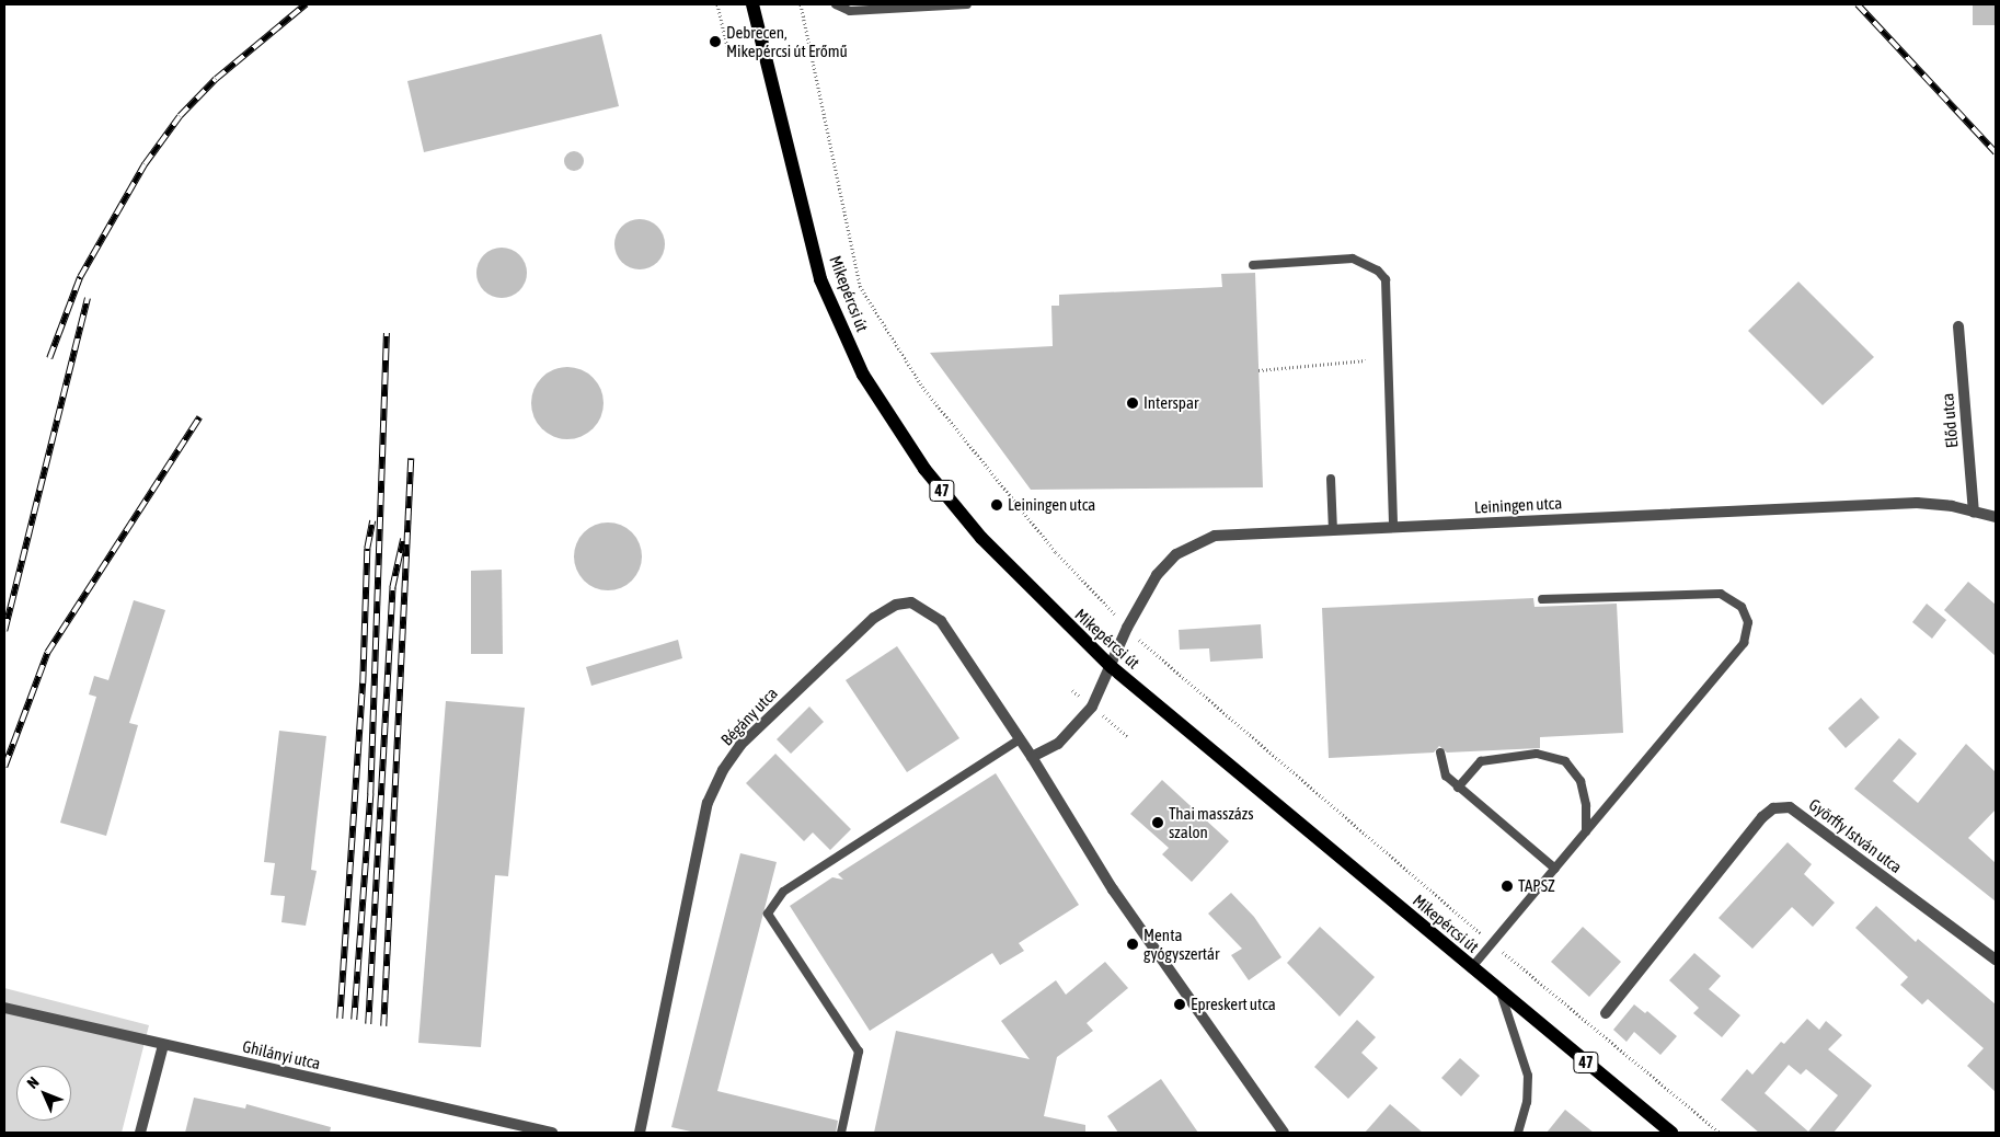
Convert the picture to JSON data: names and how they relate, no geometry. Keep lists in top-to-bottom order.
{
  "streets": {
    "main road": ["Mikepércsi út", "47"],
    "street": [
      "Előd utca",
      "Leiningen utca",
      "Bégány utca",
      "Györffy István utca",
      "Ghilányi utca"
    ]
  },
  "crossings": [
    ["Mikepércsi út", "Leiningen utca"],
    ["Előd utca", "Leiningen utca"]
  ],
  "places": [
    "Debrecen, Mikepércsi út Erőmű",
    "Interspar",
    "Leiningen utca",
    "Thai masszázs szalon",
    "TAPSZ",
    "Menta gyógyszertár",
    "Epreskert utca"
  ],
  "north": "top left"
}
